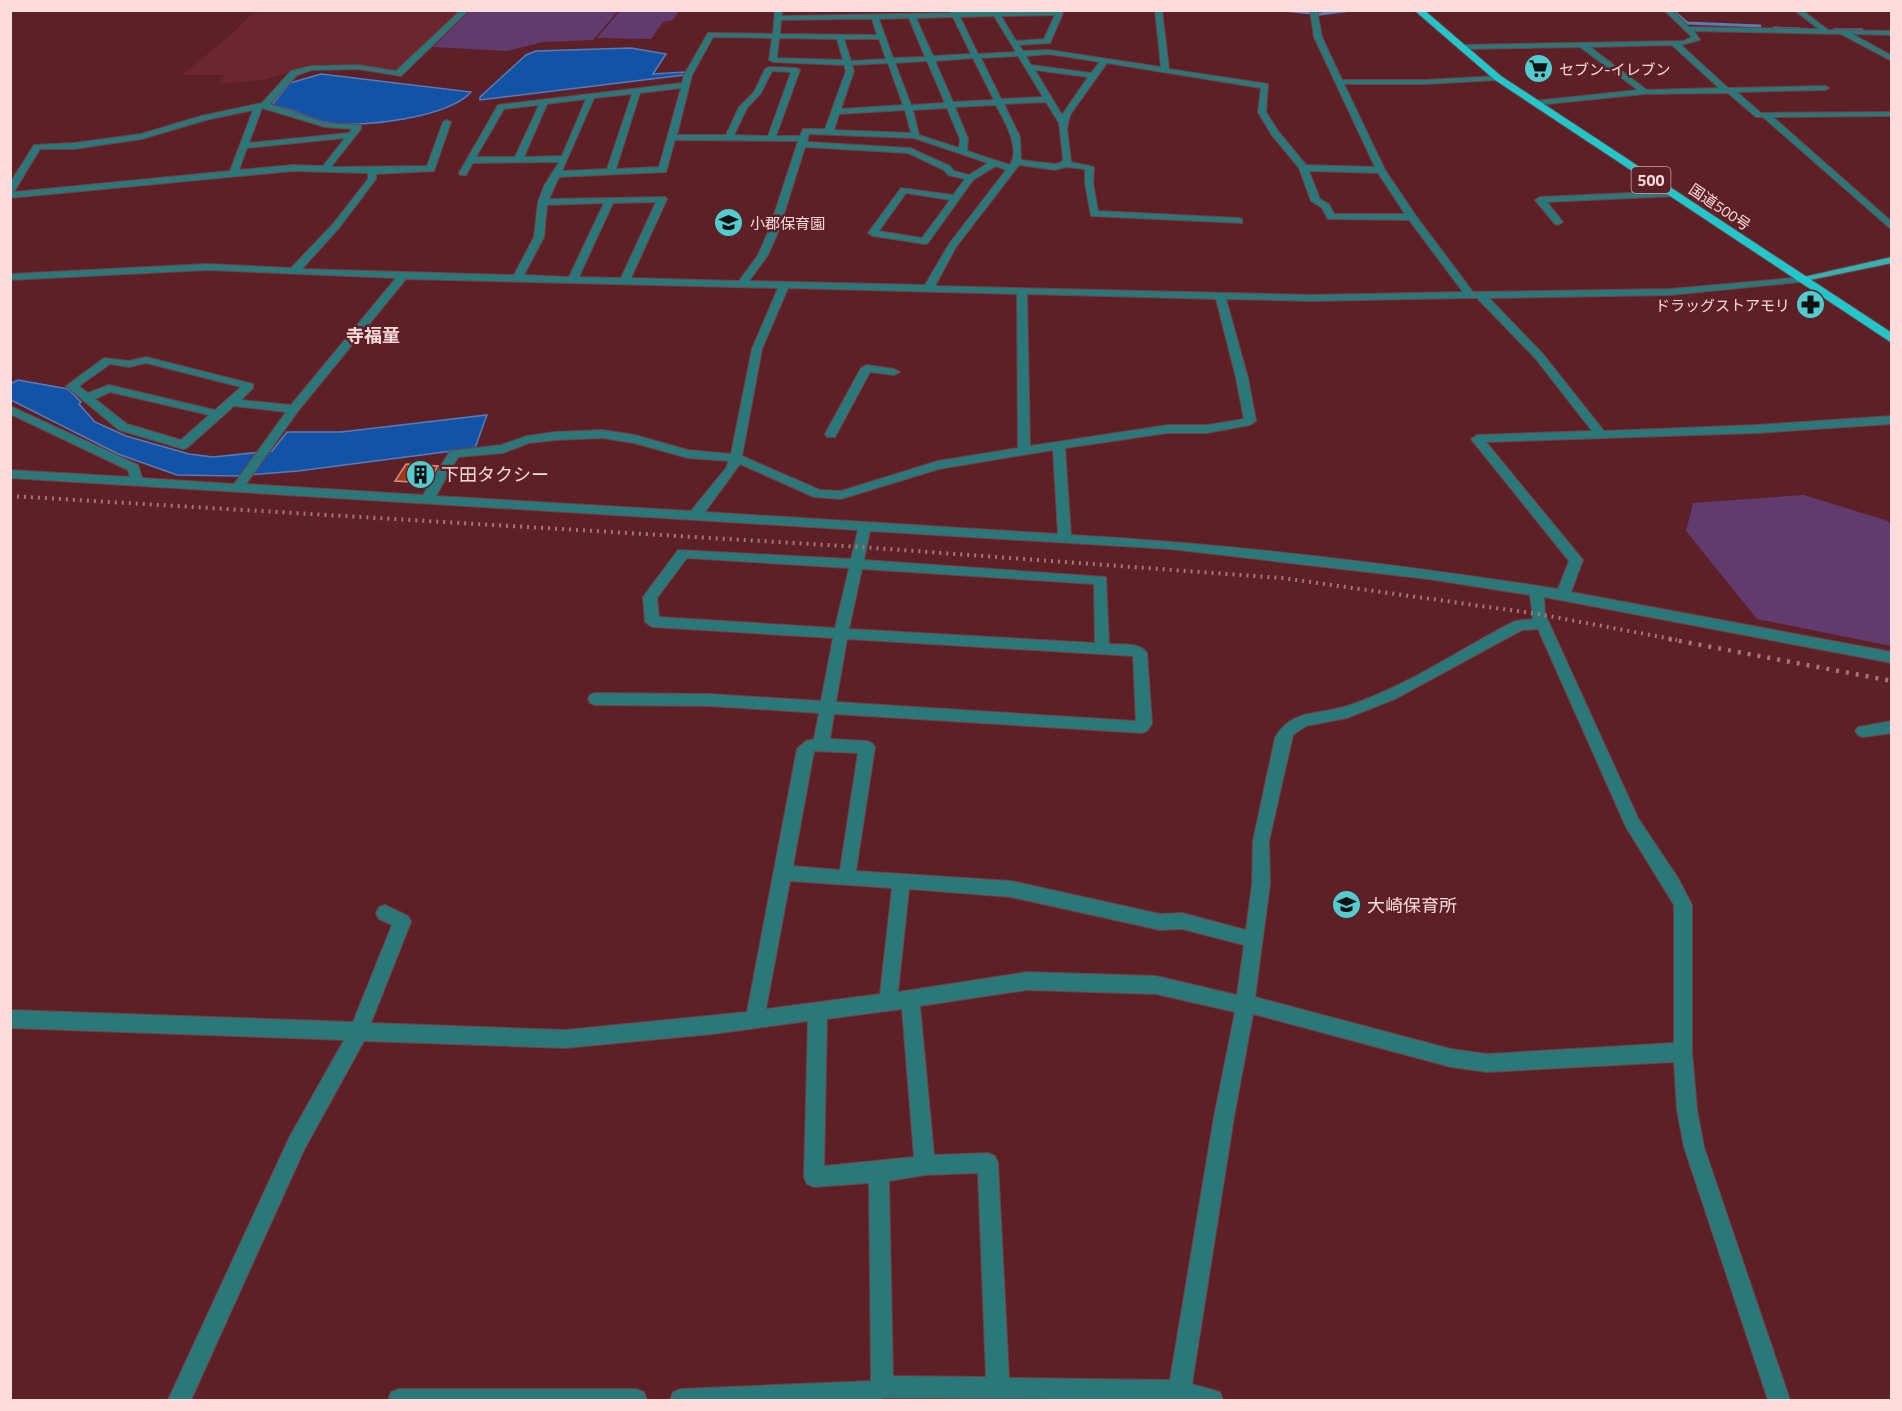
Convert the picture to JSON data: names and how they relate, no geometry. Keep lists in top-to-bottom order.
{
  "streets": {
    "highway": ["500", "国道500号"]
  },
  "districts": ["寺福童"],
  "places": {
    "supermarket": ["セブン-イレブン"],
    "school or university": ["小郡保育園", "大崎保育所"],
    "pharmacy": ["ドラッグストアモリ"],
    "building": ["下田タクシー"]
  }
}
